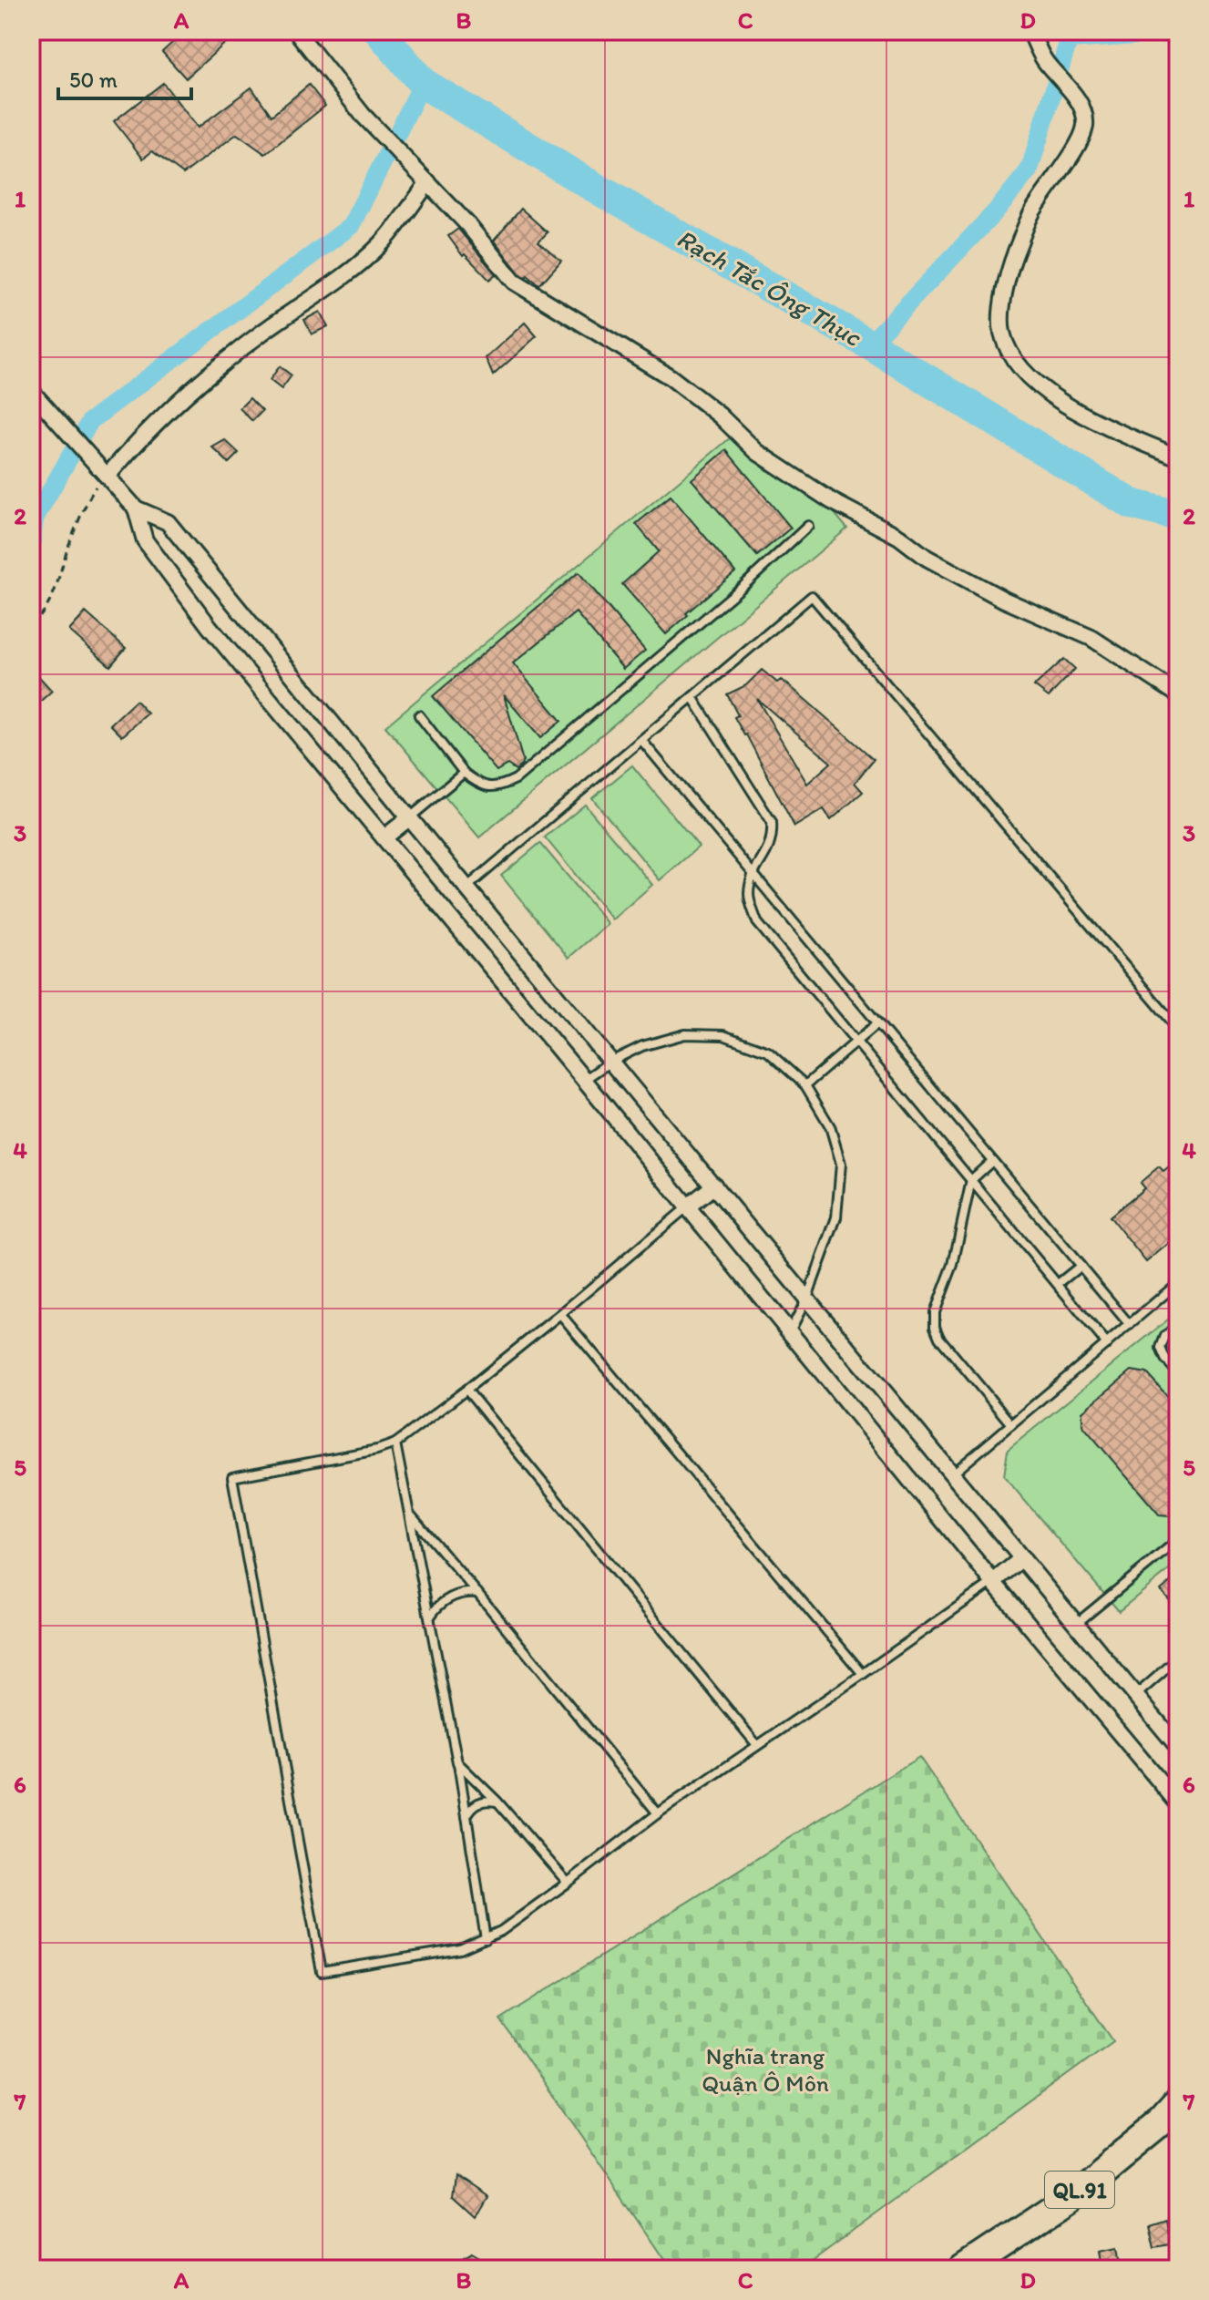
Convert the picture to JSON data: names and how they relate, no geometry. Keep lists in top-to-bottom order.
{
  "streets": {
    "highway": ["QL.91"]
  },
  "water": ["Rạch Tắc Ông Thục"],
  "parks": ["Nghĩa trang Quận Ô Môn"],
  "scale_bar": "50 m",
  "grid": {
    "columns": [
      "A",
      "B",
      "C",
      "D"
    ],
    "rows": [
      "1",
      "2",
      "3",
      "4",
      "5",
      "6",
      "7"
    ]
  }
}
